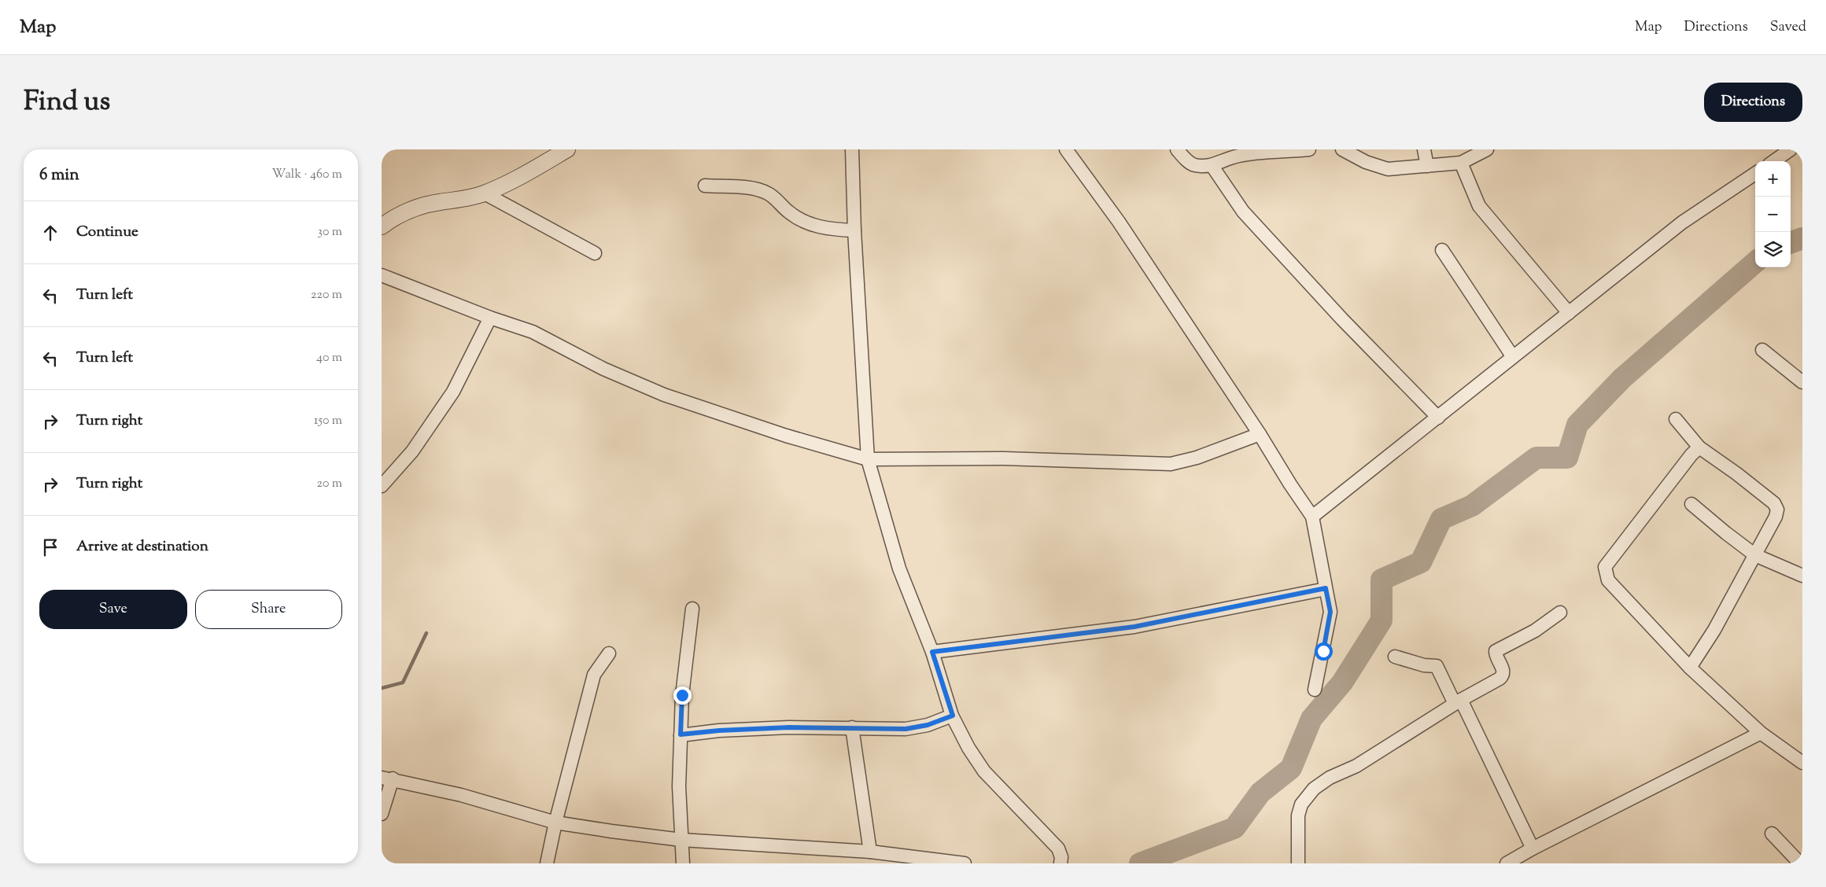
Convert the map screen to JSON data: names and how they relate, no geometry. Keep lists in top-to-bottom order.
{
  "page": {
    "header": "Map",
    "nav": ["Map", "Directions", "Saved"],
    "title": "Find us",
    "buttons": [
      "Directions",
      ["Save", "Share"]
    ],
    "heading": ["6 min", "Walk · 460 m"],
    "map_buttons": ["+", "−"],
    "list": [
      ["Continue", "30 m"],
      ["Turn left", "220 m"],
      ["Turn left", "40 m"],
      ["Turn right", "150 m"],
      ["Turn right", "20 m"],
      "Arrive at destination"
    ]
  }
}
